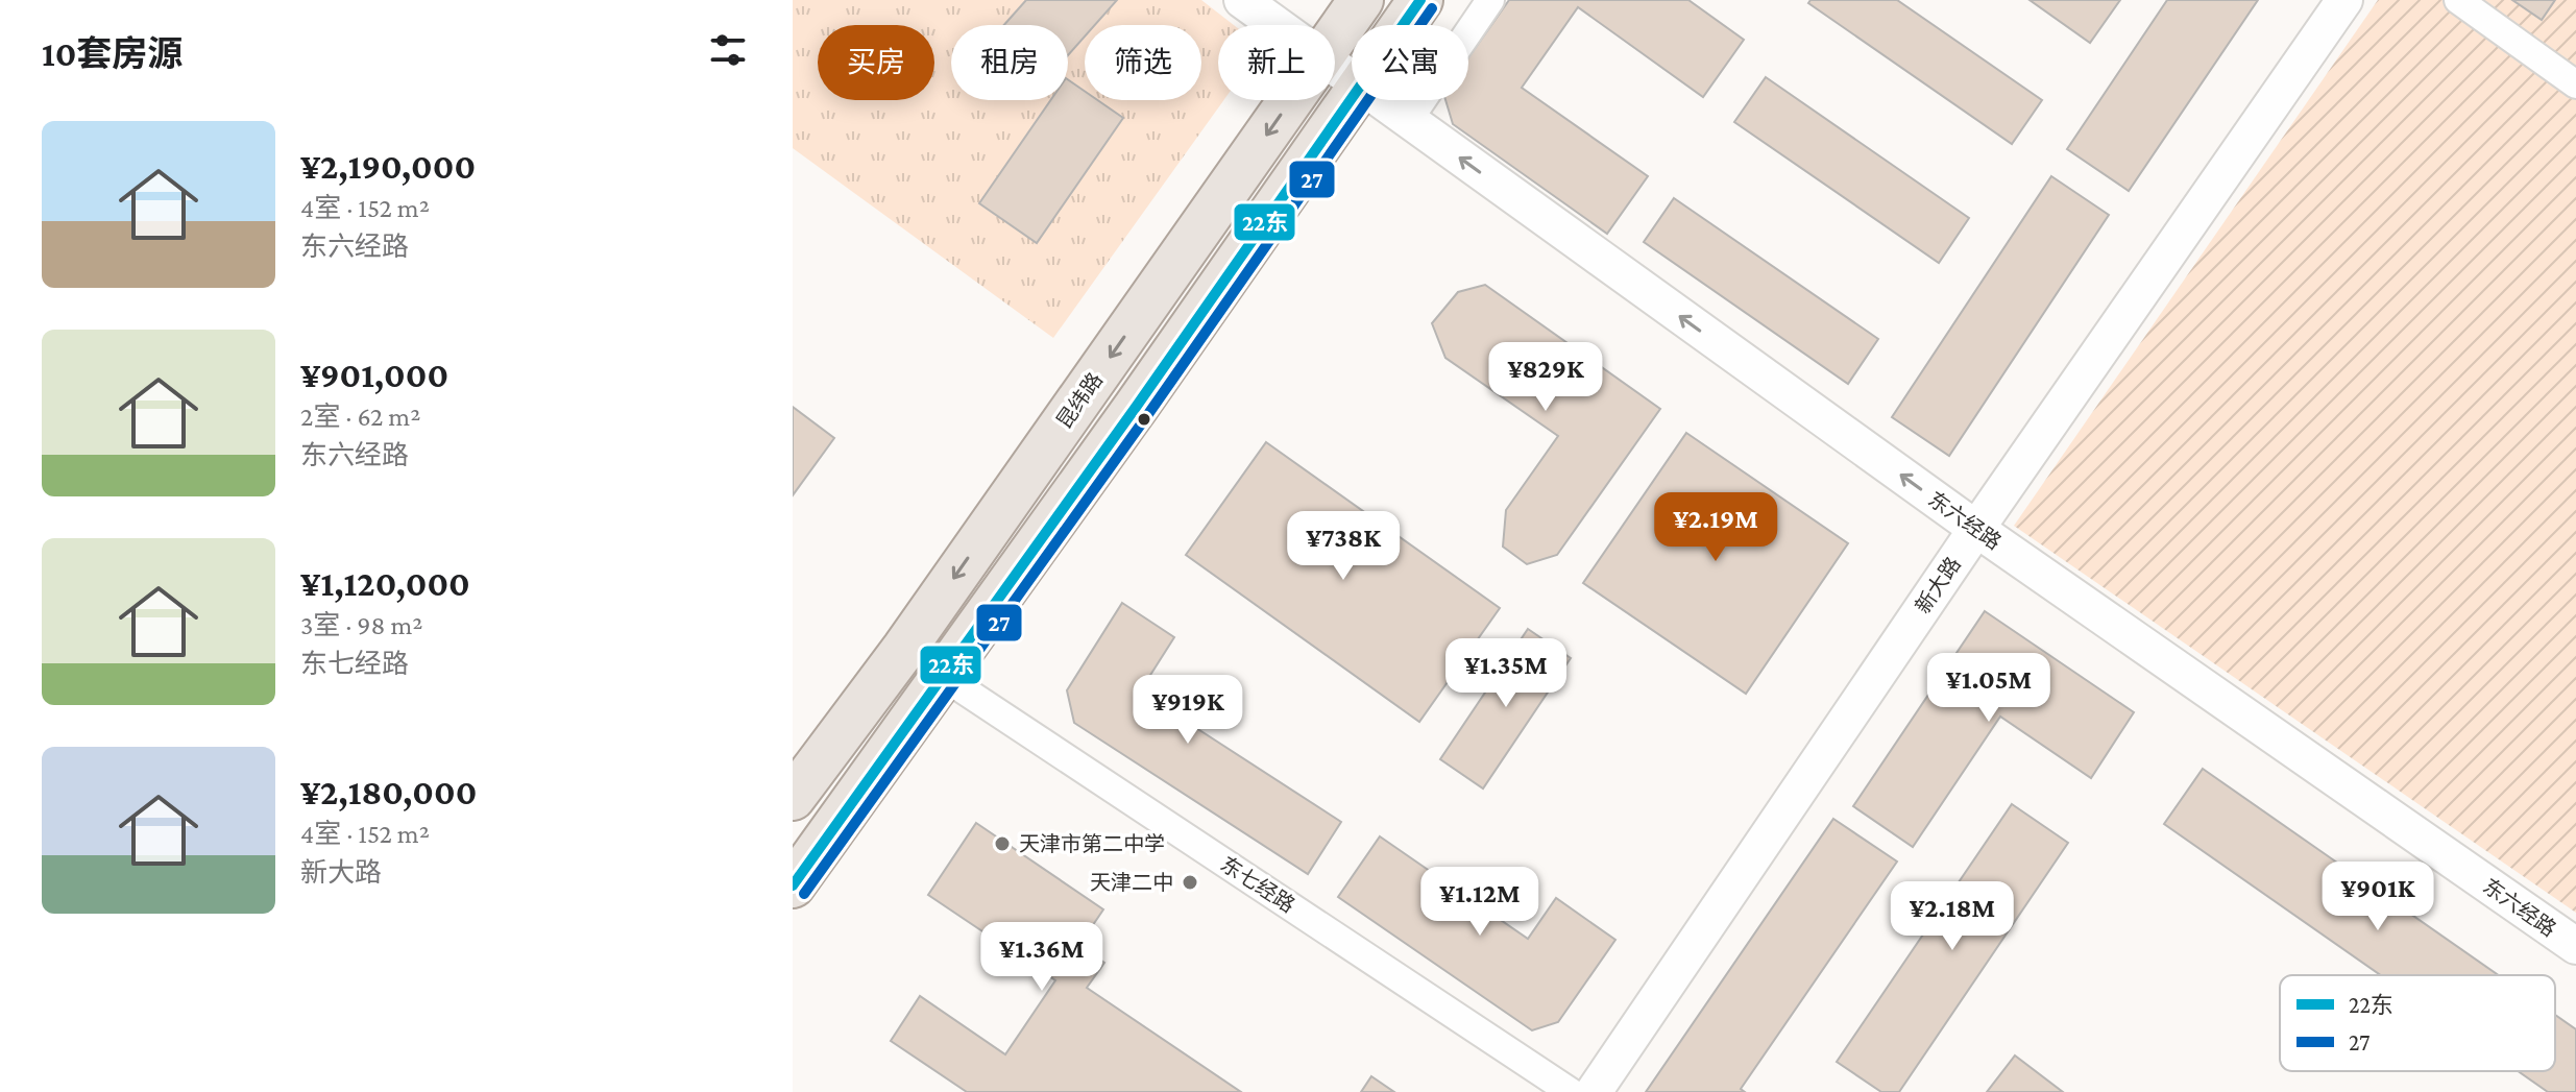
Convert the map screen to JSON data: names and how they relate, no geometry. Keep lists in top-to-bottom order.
{
  "streets": {
    "main road": ["昆纬路"],
    "street": ["东六经路", "新大路", "东七经路"]
  },
  "crossings": [
    ["东六经路", "新大路"]
  ],
  "one_way": ["东六经路"],
  "places": ["天津市第二中学", "天津二中"],
  "lines": ["transit line 22东", "transit line 27"],
  "legend": ["22东", "27"],
  "page": {
    "heading": "10套房源",
    "chip": [
      "买房",
      "租房",
      "筛选",
      "新上",
      "公寓"
    ],
    "list": [
      {
        "name": "¥2,190,000",
        "note": "4室 · 152 m² · 东六经路"
      },
      {
        "name": "¥901,000",
        "note": "2室 · 62 m² · 东六经路"
      },
      {
        "name": "¥1,120,000",
        "note": "3室 · 98 m² · 东七经路"
      },
      {
        "name": "¥2,180,000",
        "note": "4室 · 152 m² · 新大路"
      }
    ],
    "price": [
      "¥829K",
      "¥2.19M",
      "¥738K",
      "¥1.35M",
      "¥1.05M",
      "¥919K",
      "¥901K",
      "¥1.12M",
      "¥2.18M",
      "¥1.36M"
    ]
  }
}
